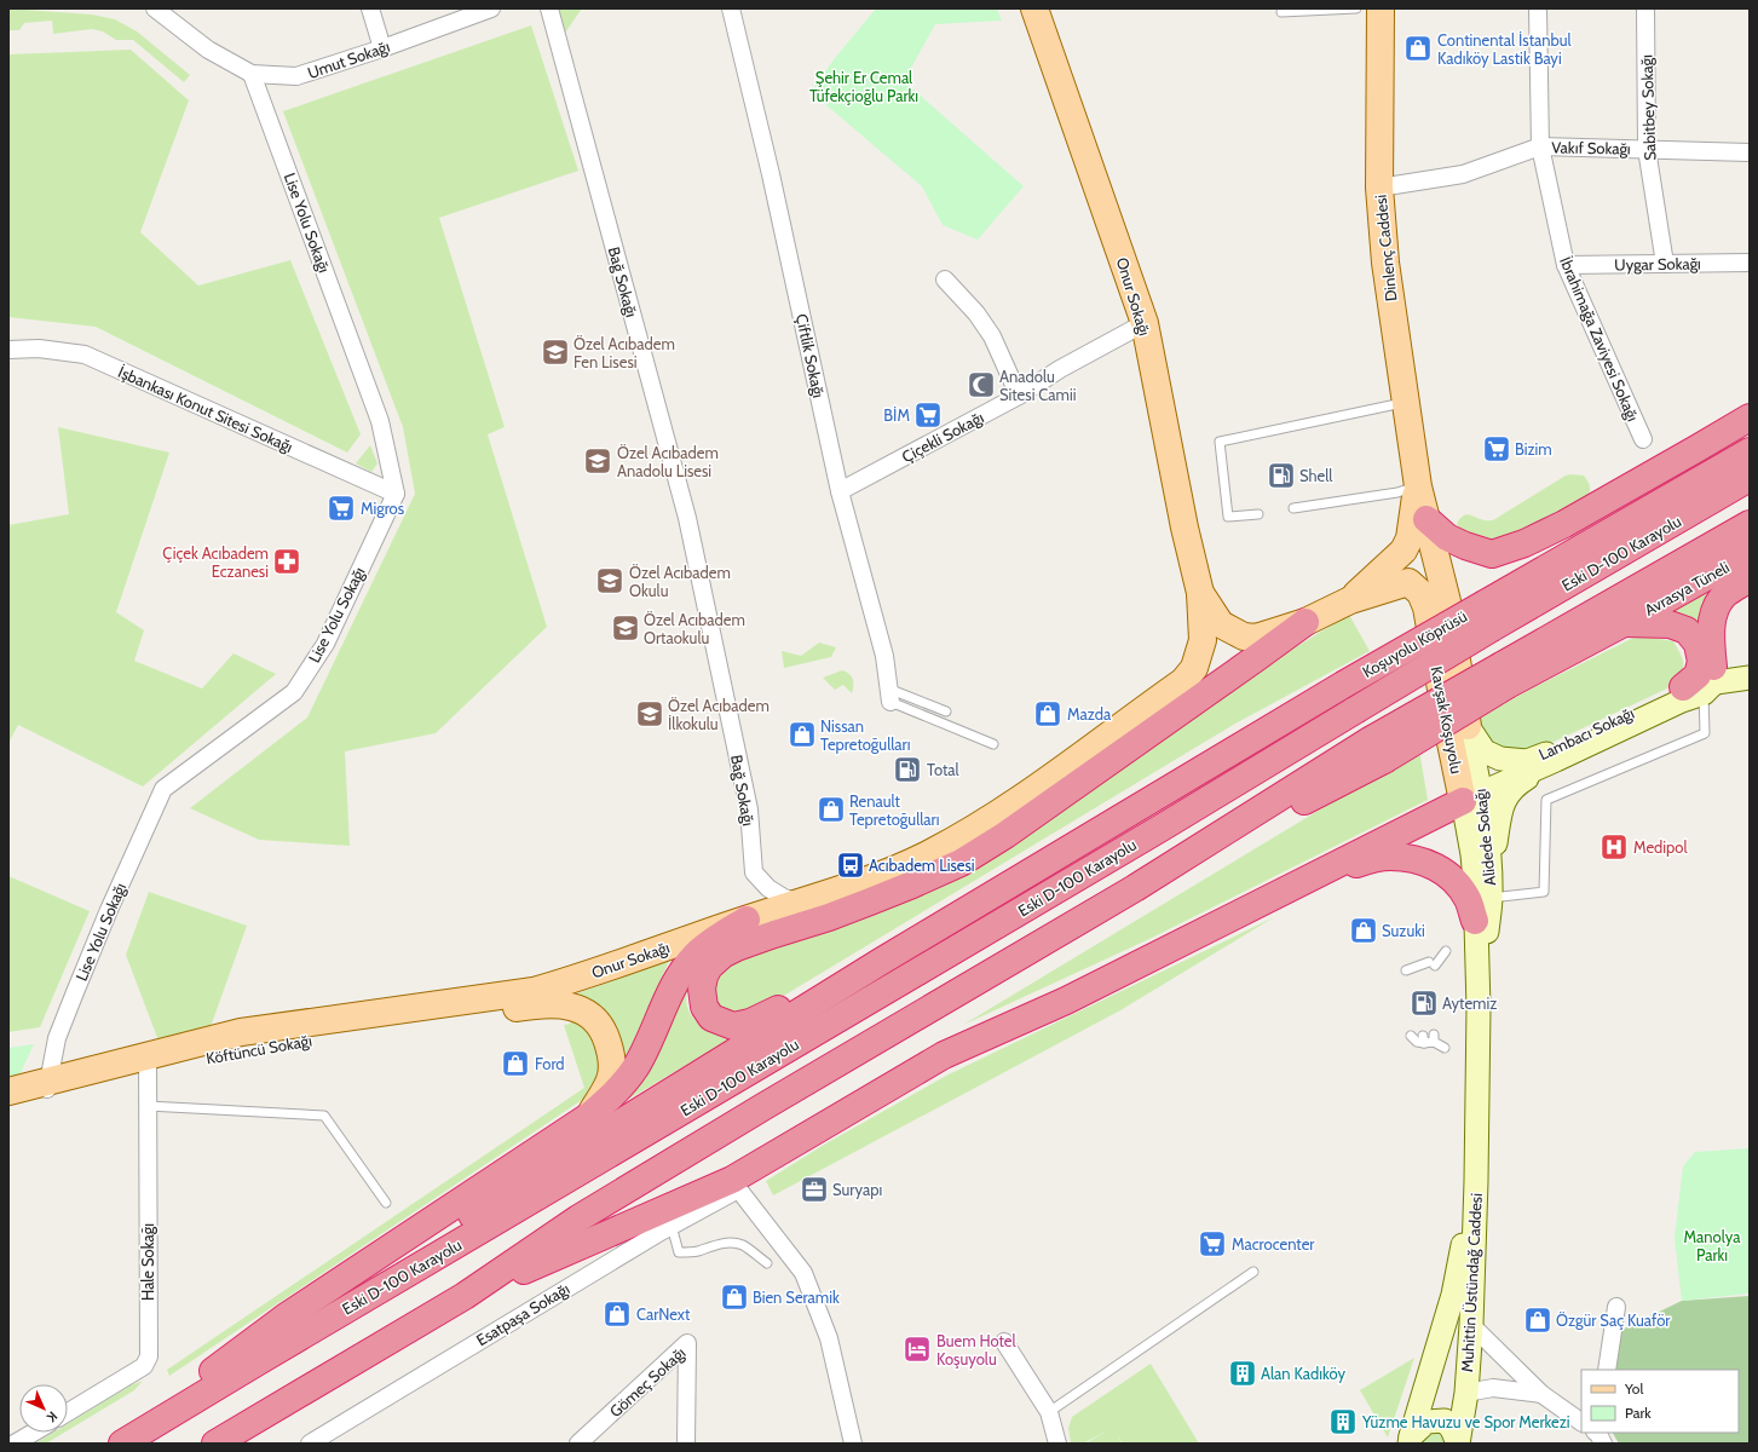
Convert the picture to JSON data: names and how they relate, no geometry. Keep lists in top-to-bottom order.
{
  "streets": {
    "highway": ["Eski D-100 Karayolu", "Avrasya Tüneli", "Koşuyolu Köprüsü"],
    "main road": [
      "Dinlenç Caddesi",
      "Onur Sokağı",
      "Kavşak Koşuyolu",
      "Köftüncü Sokağı"
    ],
    "street": [
      "Umut Sokağı",
      "Sabitbey Sokağı",
      "Vakıf Sokağı",
      "Lise Yolu Sokağı",
      "Uygar Sokağı",
      "Bağ Sokağı",
      "İbrahimağa Zaviyesi Sokağı",
      "Çiftlik Sokağı",
      "İşbankası Konut Sitesi Sokağı",
      "Çiçekli Sokağı",
      "Lambacı Sokağı",
      "Alidede Sokağı",
      "Hale Sokağı",
      "Muhittin Üstündağ Caddesi",
      "Esatpaşa Sokağı",
      "Gömeç Sokağı"
    ]
  },
  "crossings": [
    ["Umut Sokağı", "Lise Yolu Sokağı"],
    ["Sabitbey Sokağı", "Vakıf Sokağı"],
    ["Sabitbey Sokağı", "Uygar Sokağı"],
    ["Vakıf Sokağı", "Dinlenç Caddesi"],
    ["Vakıf Sokağı", "İbrahimağa Zaviyesi Sokağı"],
    ["Lise Yolu Sokağı", "İşbankası Konut Sitesi Sokağı"],
    ["Lise Yolu Sokağı", "Köftüncü Sokağı"],
    ["Dinlenç Caddesi", "Kavşak Koşuyolu"],
    ["Uygar Sokağı", "İbrahimağa Zaviyesi Sokağı"],
    ["Bağ Sokağı", "Onur Sokağı"],
    ["Onur Sokağı", "Çiçekli Sokağı"],
    ["Onur Sokağı", "Kavşak Koşuyolu"],
    ["Onur Sokağı", "Köftüncü Sokağı"],
    ["Çiftlik Sokağı", "Çiçekli Sokağı"],
    ["Eski D-100 Karayolu", "Koşuyolu Köprüsü"],
    ["Kavşak Koşuyolu", "Lambacı Sokağı"],
    ["Kavşak Koşuyolu", "Alidede Sokağı"],
    ["Lambacı Sokağı", "Alidede Sokağı"],
    ["Alidede Sokağı", "Muhittin Üstündağ Caddesi"],
    ["Köftüncü Sokağı", "Hale Sokağı"]
  ],
  "parks": ["Şehir Er Cemal Tüfekçioğlu Parkı", "Manolya Parkı"],
  "places": {
    "shop": [
      "Continental İstanbul Kadıköy Lastik Bayi",
      "Mazda",
      "Nissan Tepretoğulları",
      "Renault Tepretoğulları",
      "Suzuki",
      "Ford",
      "Bien Seramik",
      "CarNext",
      "Özgür Saç Kuaför"
    ],
    "school or university": [
      "Özel Acıbadem Fen Lisesi",
      "Özel Acıbadem Anadolu Lisesi",
      "Özel Acıbadem Okulu",
      "Özel Acıbadem Ortaokulu",
      "Özel Acıbadem İlkokulu"
    ],
    "mosque": ["Anadolu Sitesi Camii"],
    "supermarket": [
      "BİM",
      "Bizim",
      "Migros",
      "Macrocenter"
    ],
    "fuel station": ["Shell", "Total", "Aytemiz"],
    "pharmacy": ["Çiçek Acıbadem Eczanesi"],
    "hospital": ["Medipol"],
    "bus stop": ["Acıbadem Lisesi"],
    "office": ["Suryapı"],
    "hotel": ["Buem Hotel Koşuyolu"],
    "building": ["Alan Kadıköy", "Yüzme Havuzu ve Spor Merkezi"]
  },
  "legend": ["Yol", "Park"],
  "north": "bottom right"
}
